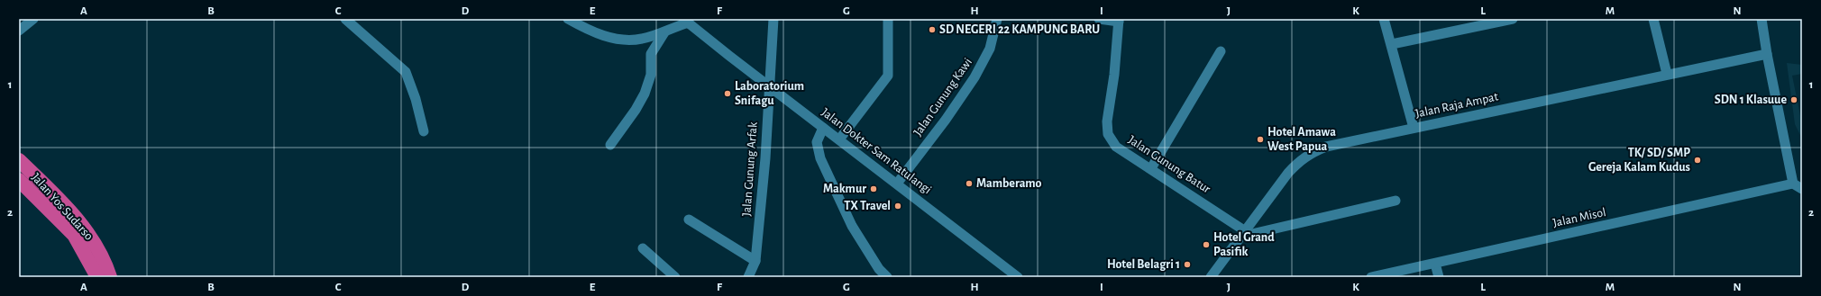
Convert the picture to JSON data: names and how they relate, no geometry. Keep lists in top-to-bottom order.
{
  "streets": {
    "highway": ["Jalan Yos Sudarso"],
    "street": [
      "Jalan Gunung Kawi",
      "Jalan Raja Ampat",
      "Jalan Dokter Sam Ratulangi",
      "Jalan Gunung Batur",
      "Jalan Gunung Arfak",
      "Jalan Misol"
    ]
  },
  "crossings": [
    ["Jalan Gunung Kawi", "Jalan Dokter Sam Ratulangi"],
    ["Jalan Raja Ampat", "Jalan Gunung Batur"],
    ["Jalan Dokter Sam Ratulangi", "Jalan Gunung Arfak"]
  ],
  "places": [
    "SD NEGERI 22 KAMPUNG BARU",
    "Laboratorium Snifagu",
    "SDN 1 Klasuue",
    "Hotel Amawa West Papua",
    "TK/ SD/ SMP Gereja Kalam Kudus",
    "Mamberamo",
    "Makmur",
    "TX Travel",
    "Hotel Grand Pasifik",
    "Hotel Belagri 1"
  ],
  "grid": {
    "columns": [
      "A",
      "B",
      "C",
      "D",
      "E",
      "F",
      "G",
      "H",
      "I",
      "J",
      "K",
      "L",
      "M",
      "N"
    ],
    "rows": ["1", "2"]
  }
}
